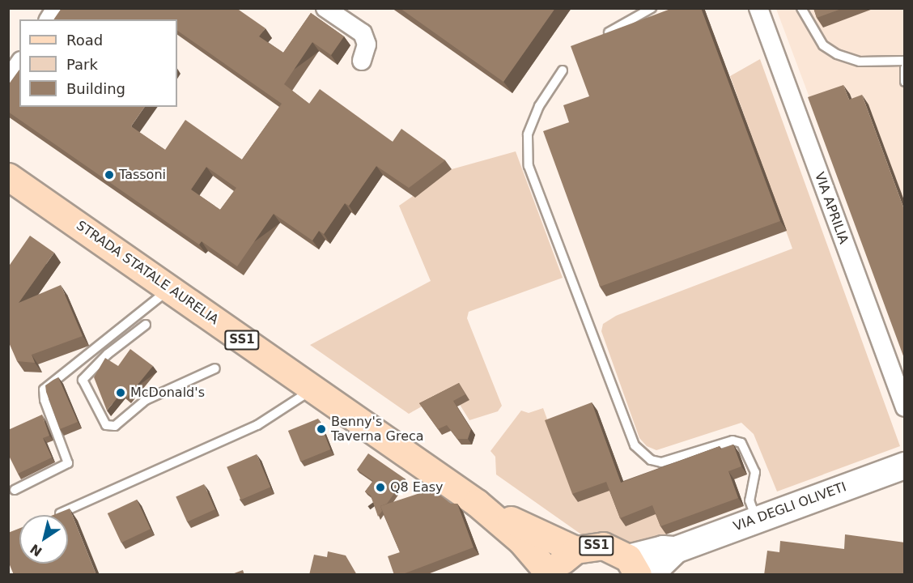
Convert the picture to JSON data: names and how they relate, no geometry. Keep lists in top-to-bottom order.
{
  "streets": {
    "main road": ["STRADA STATALE AURELIA", "SS1", "VIA DEGLI OLIVETI"],
    "street": ["VIA APRILIA"]
  },
  "crossings": [
    ["STRADA STATALE AURELIA", "SS1"],
    ["SS1", "VIA DEGLI OLIVETI"]
  ],
  "places": [
    "Tassoni",
    "McDonald's",
    "Benny's Taverna Greca",
    "Q8 Easy"
  ],
  "legend": ["Road", "Park", "Building"],
  "north": "bottom left"
}
